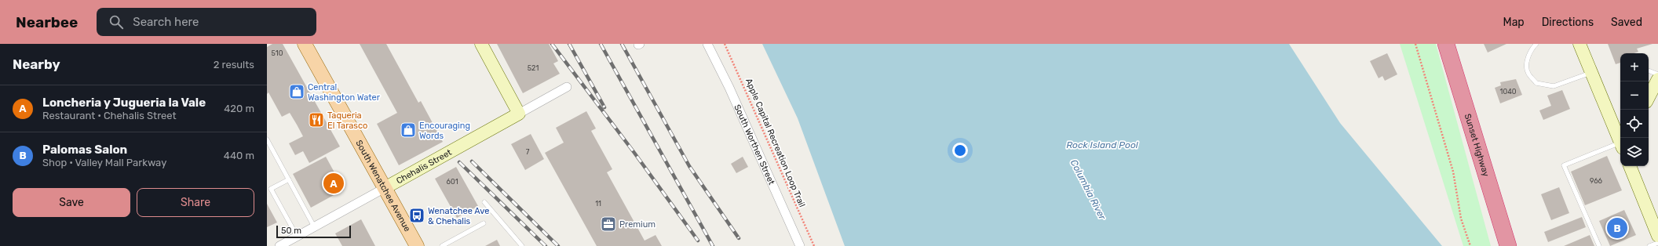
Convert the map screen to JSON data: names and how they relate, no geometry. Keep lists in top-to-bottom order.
{
  "streets": {
    "highway": ["Sunset Highway"],
    "main road": ["South Wenatchee Avenue"],
    "street": ["South Worthen Street", "Chehalis Street"],
    "path": ["Apple Capital Recreation Loop Trail"]
  },
  "crossings": [
    ["Chehalis Street", "South Wenatchee Avenue"]
  ],
  "water": ["Rock Island Pool", "Columbia River"],
  "places": {
    "shop": ["Central Washington Water", "Encouraging Words"],
    "restaurant": ["Taqueria El Tarasco"],
    "bus stop": ["Wenatchee Ave & Chehalis"],
    "office": ["Premium"]
  },
  "house_numbers": [
    "510",
    "521",
    "1040",
    "7",
    "966",
    "601",
    "11"
  ],
  "scale_bar": "50 m",
  "page": {
    "header": "Nearbee",
    "search": "Search here",
    "nav": ["Map", "Directions", "Saved"],
    "heading": ["Nearby", "2 results"],
    "map_buttons": ["+", "−"],
    "list": [
      {
        "mark": "A",
        "name": "Loncheria y Jugueria la Vale",
        "note": "Restaurant · Chehalis Street",
        "value": "420 m"
      },
      {
        "mark": "B",
        "name": "Palomas Salon",
        "note": "Shop · Valley Mall Parkway",
        "value": "440 m"
      }
    ],
    "pins": ["A", "B"],
    "buttons": ["Save", "Share"],
    "scale": "50 m"
  }
}
